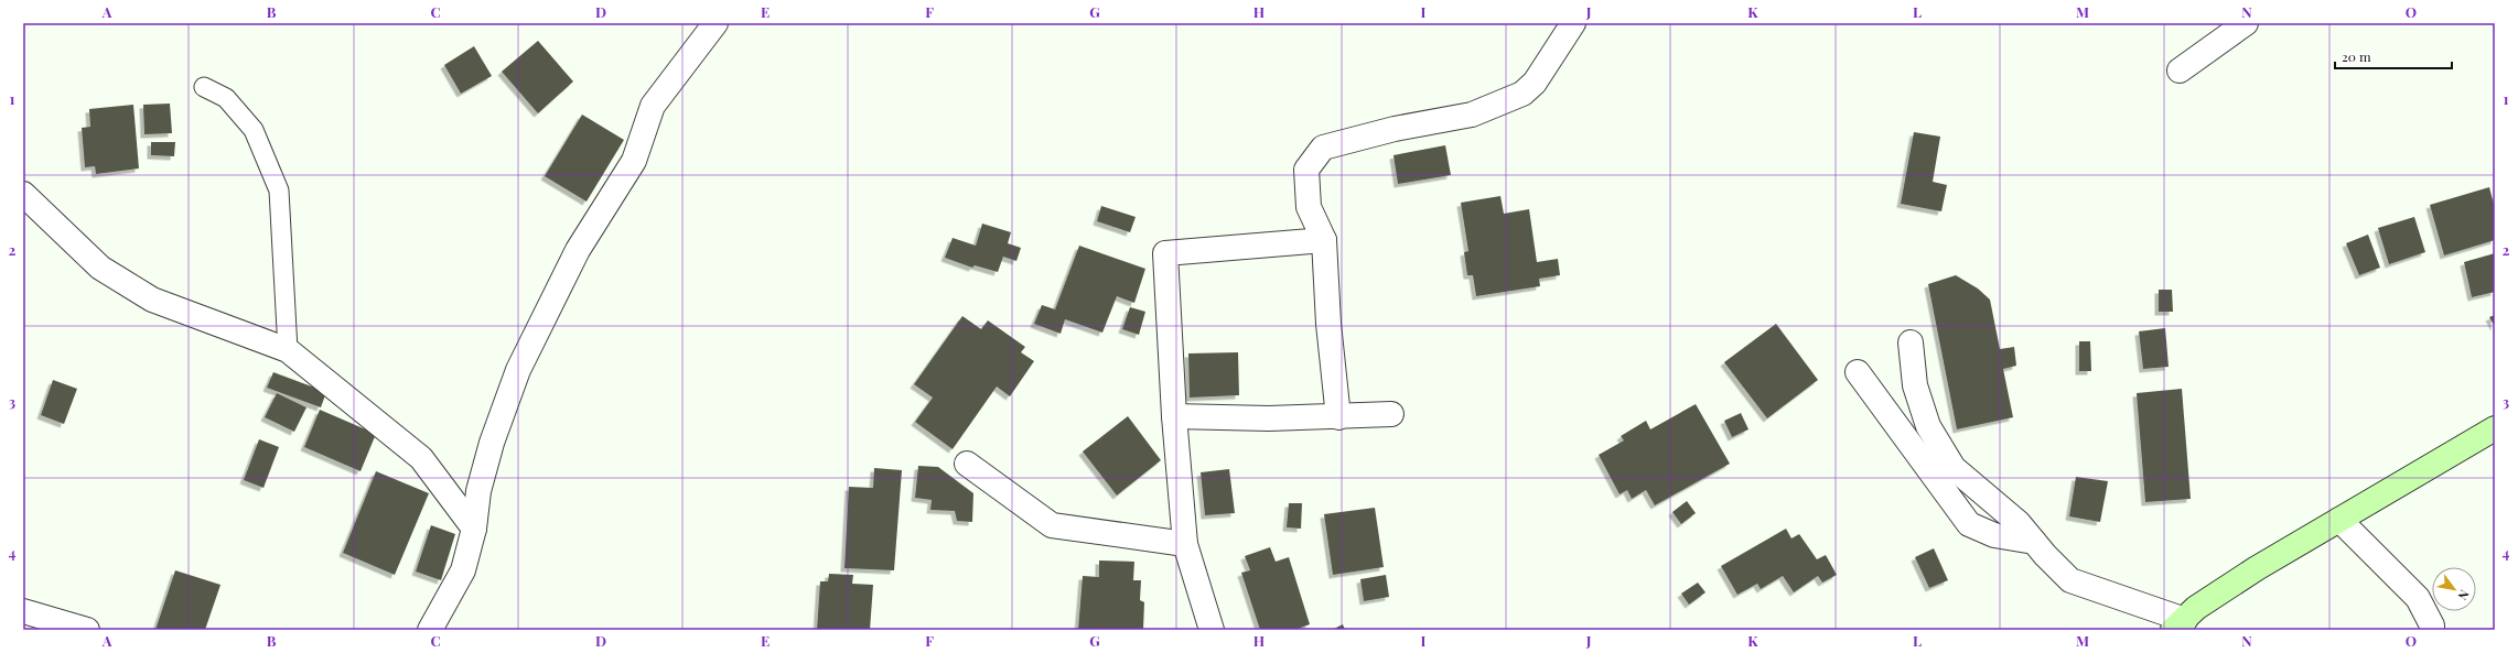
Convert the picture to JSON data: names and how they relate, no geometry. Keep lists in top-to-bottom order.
{
  "scale_bar": "20 m",
  "north": "bottom right",
  "grid": {
    "columns": [
      "A",
      "B",
      "C",
      "D",
      "E",
      "F",
      "G",
      "H",
      "I",
      "J",
      "K",
      "L",
      "M",
      "N",
      "O"
    ],
    "rows": [
      "1",
      "2",
      "3",
      "4"
    ]
  }
}
